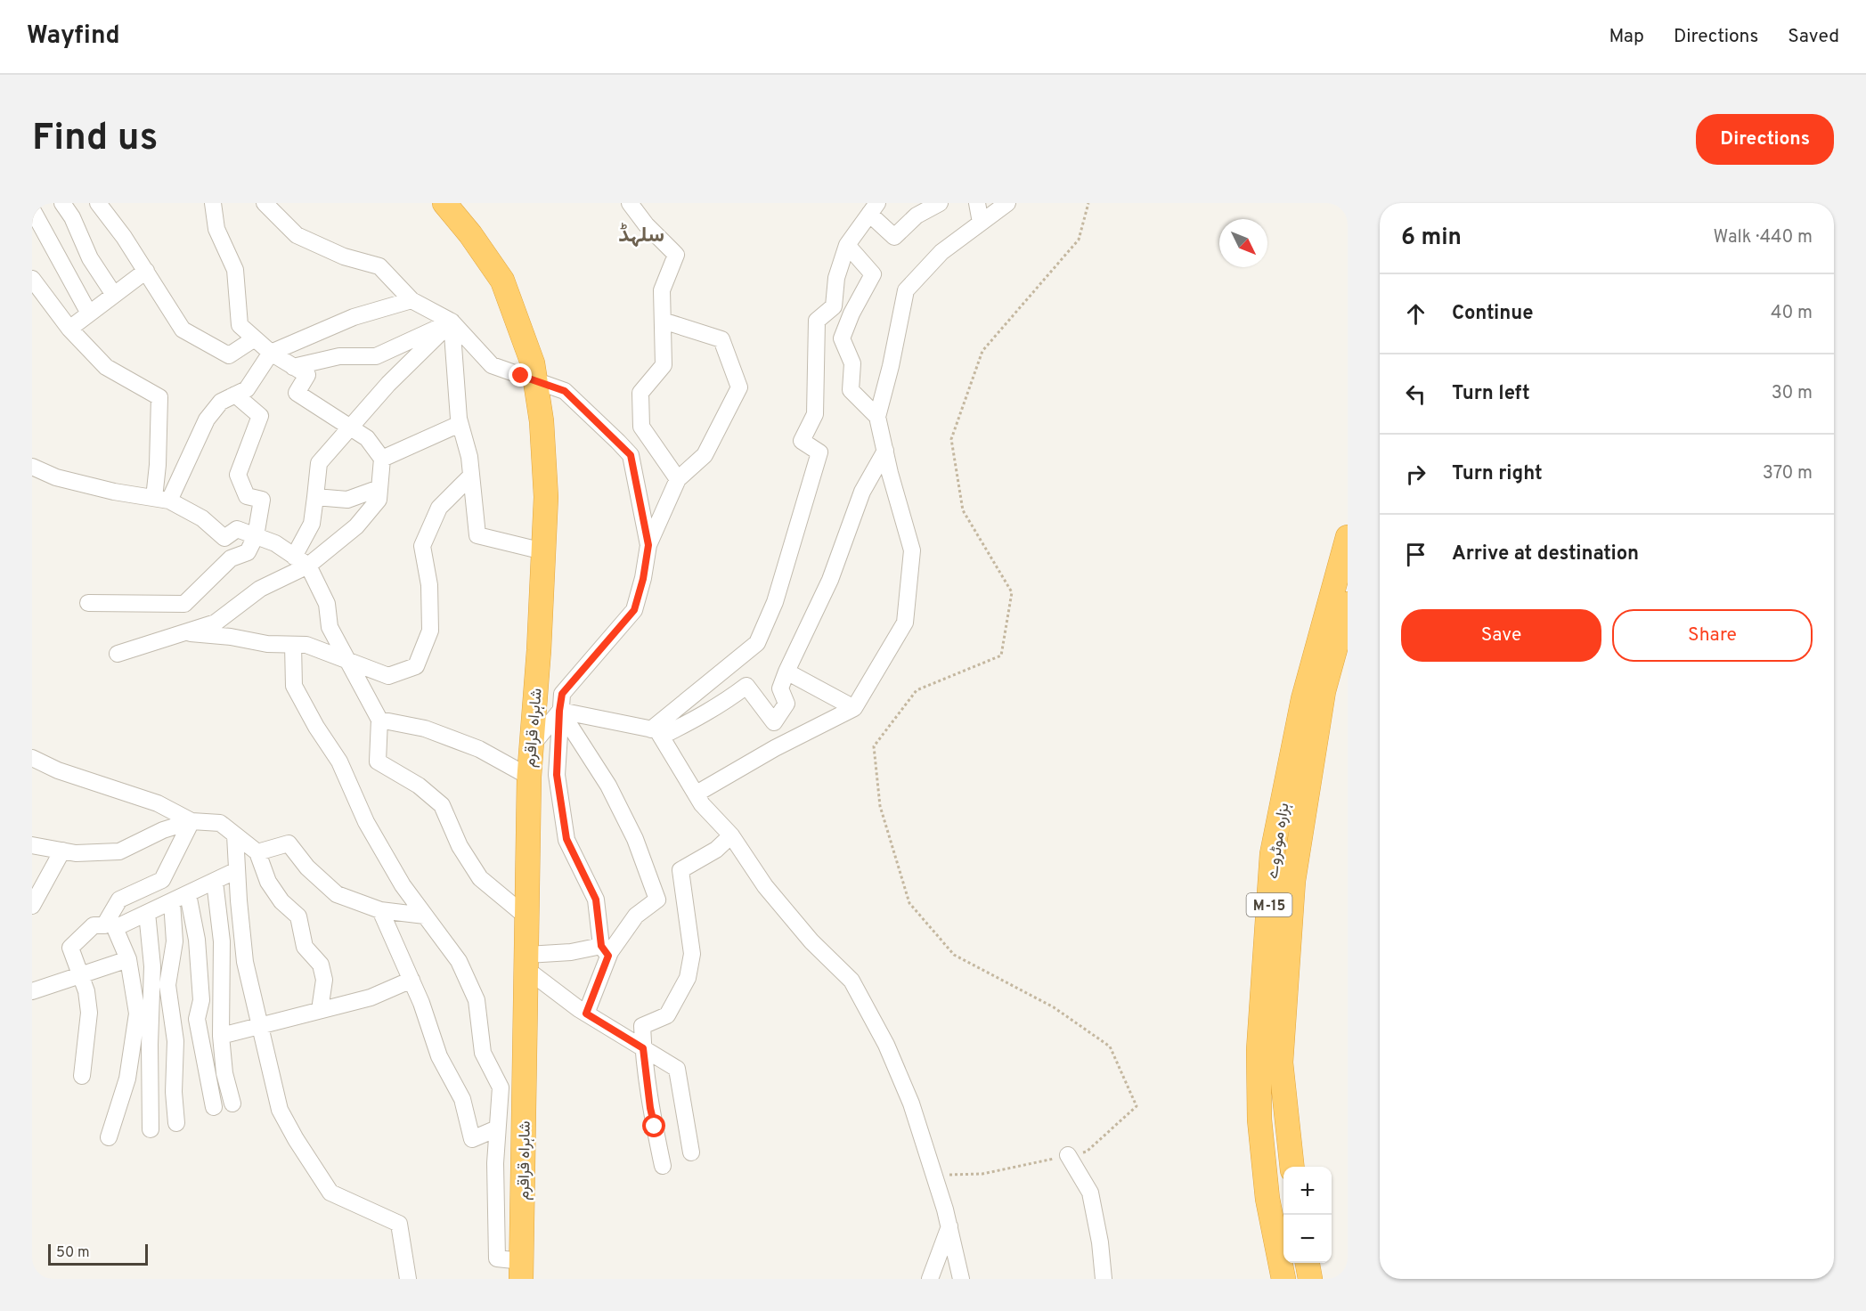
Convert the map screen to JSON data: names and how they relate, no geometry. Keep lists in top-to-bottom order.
{
  "streets": {
    "highway": ["شاہراہ قراقرم", "ہزارہ موٹروے", "M-15"]
  },
  "districts": ["سلہڈ"],
  "scale_bar": "50 m",
  "north": "bottom right",
  "page": {
    "header": "Wayfind",
    "nav": ["Map", "Directions", "Saved"],
    "buttons": [
      "Directions",
      ["Save", "Share"]
    ],
    "title": "Find us",
    "heading": ["6 min", "Walk · 440 m"],
    "list": [
      ["Continue", "40 m"],
      ["Turn left", "30 m"],
      ["Turn right", "370 m"],
      "Arrive at destination"
    ],
    "map_buttons": ["+", "−"],
    "scale": "50 m"
  }
}
